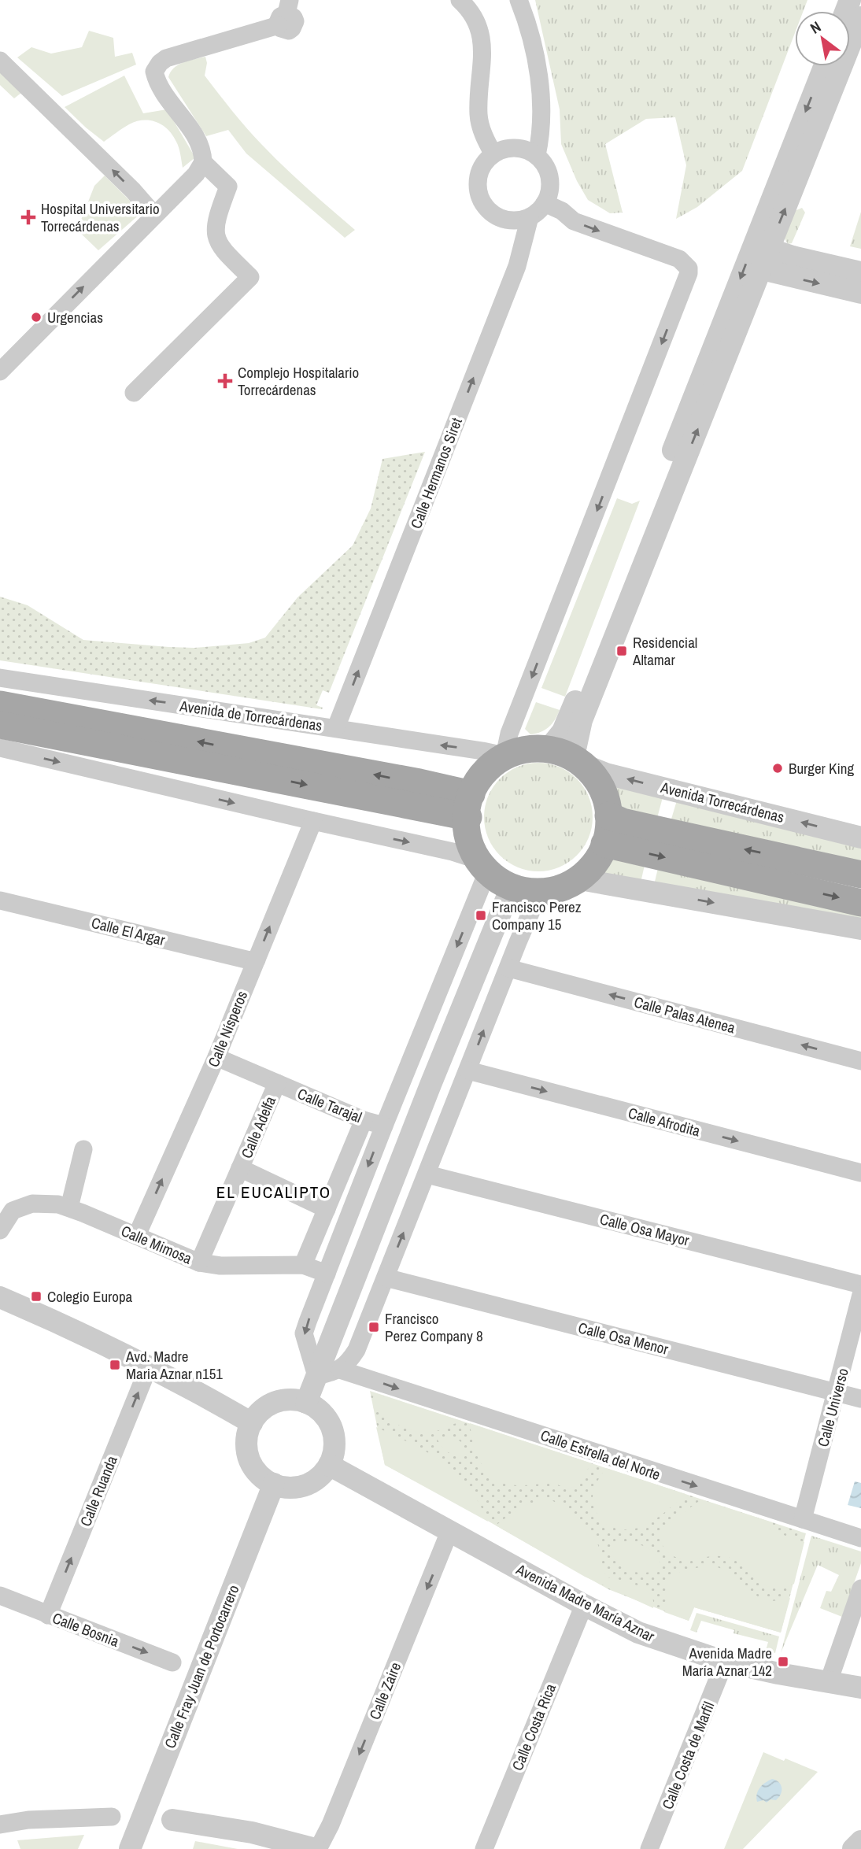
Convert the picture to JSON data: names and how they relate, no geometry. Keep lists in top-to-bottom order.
{
  "streets": {
    "street": [
      "Calle Hermanos Siret",
      "Avenida de Torrecárdenas",
      "Avenida Torrecárdenas",
      "Calle El Argar",
      "Calle Palas Atenea",
      "Calle Nísperos",
      "Calle Tarajal",
      "Calle Afrodita",
      "Calle Adelfa",
      "Calle Osa Mayor",
      "Calle Mimosa",
      "Calle Osa Menor",
      "Calle Universo",
      "Calle Estrella del Norte",
      "Calle Ruanda",
      "Avenida Madre María Aznar",
      "Calle Bosnia",
      "Calle Fray Juan de Portocarrero",
      "Calle Zaire",
      "Calle Costa Rica",
      "Calle Costa de Marfil"
    ]
  },
  "crossings": [
    ["Calle Hermanos Siret", "Avenida de Torrecárdenas"],
    ["Avenida de Torrecárdenas", "Avenida Torrecárdenas"],
    ["Calle El Argar", "Calle Nísperos"],
    ["Calle Nísperos", "Calle Tarajal"],
    ["Calle Nísperos", "Calle Mimosa"],
    ["Calle Tarajal", "Calle Adelfa"],
    ["Calle Adelfa", "Calle Mimosa"],
    ["Calle Osa Menor", "Calle Universo"],
    ["Calle Universo", "Calle Estrella del Norte"],
    ["Calle Ruanda", "Calle Bosnia"],
    ["Avenida Madre María Aznar", "Calle Fray Juan de Portocarrero"],
    ["Avenida Madre María Aznar", "Calle Zaire"],
    ["Avenida Madre María Aznar", "Calle Costa Rica"],
    ["Avenida Madre María Aznar", "Calle Costa de Marfil"]
  ],
  "one_way": [
    "Calle Hermanos Siret",
    "Calle Afrodita",
    "Calle Estrella del Norte",
    "Calle Ruanda",
    "Calle Bosnia",
    "Calle Zaire"
  ],
  "districts": ["EL EUCALIPTO"],
  "places": {
    "health": ["Hospital Universitario Torrecárdenas", "Complejo Hospitalario Torrecárdenas"],
    "other": ["Urgencias", "Burger King"],
    "transit": [
      "Residencial Altamar",
      "Francisco Perez Company 15",
      "Colegio Europa",
      "Francisco Perez Company 8",
      "Avd. Madre Maria Aznar n151",
      "Avenida Madre María Aznar 142"
    ]
  },
  "north": "top left"
}
